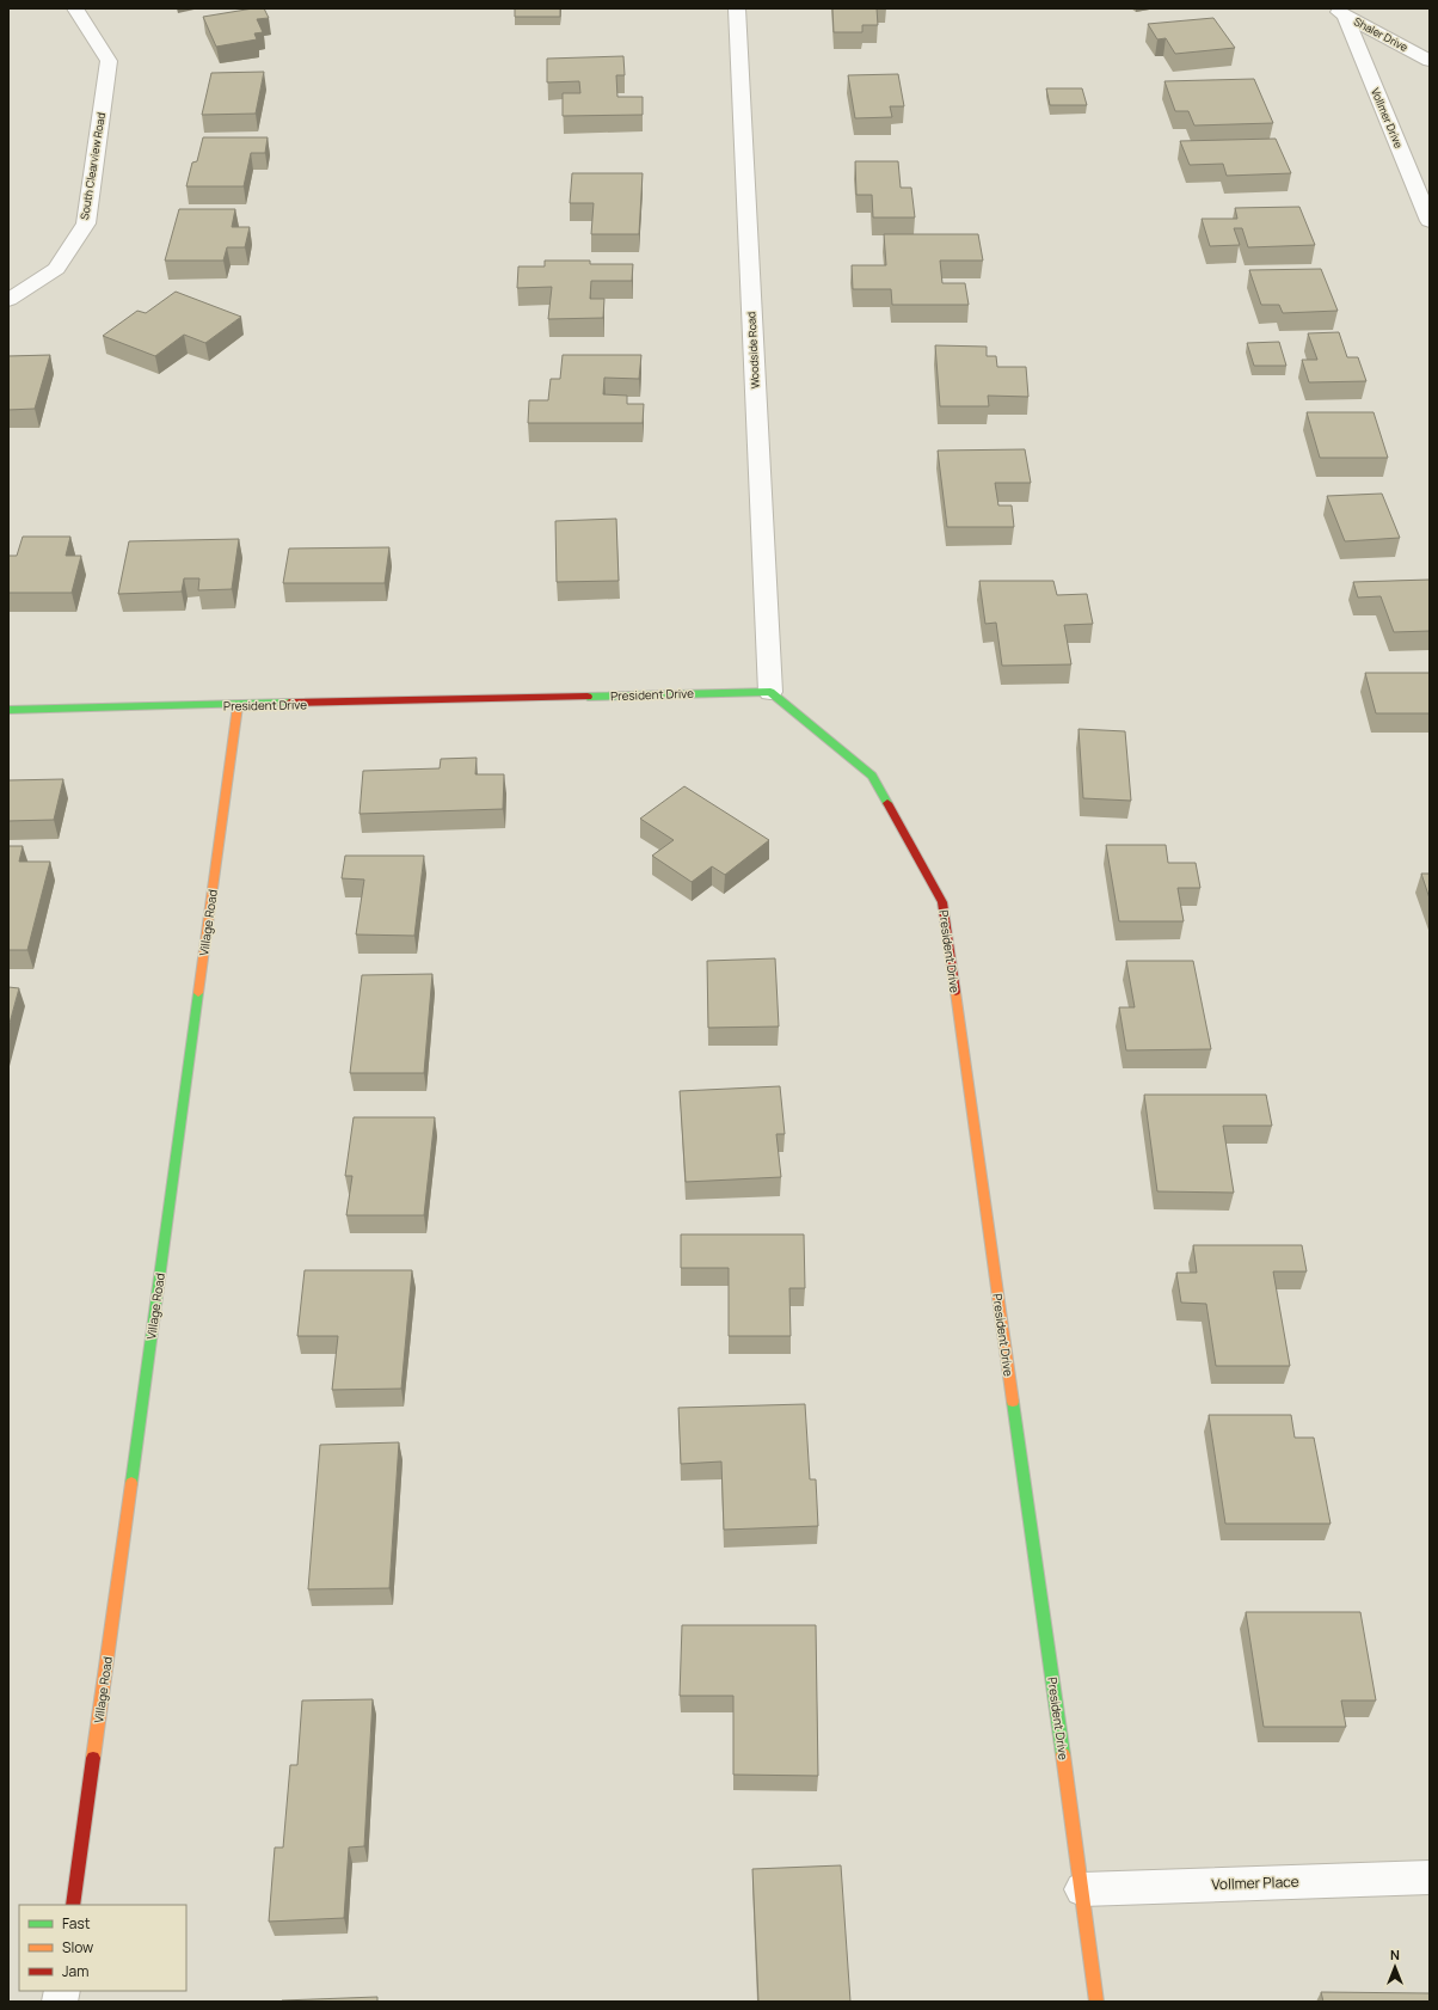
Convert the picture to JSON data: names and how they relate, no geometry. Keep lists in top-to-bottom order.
{
  "streets": {
    "street": [
      "Shaler Drive",
      "Vollmer Drive",
      "South Clearview Road",
      "Woodside Road",
      "President Drive",
      "Village Road",
      "Vollmer Place"
    ]
  },
  "crossings": [
    ["Shaler Drive", "Vollmer Drive"],
    ["Woodside Road", "President Drive"],
    ["President Drive", "Village Road"],
    ["President Drive", "Vollmer Place"]
  ],
  "legend": ["Fast", "Slow", "Jam"],
  "north": "top"
}
